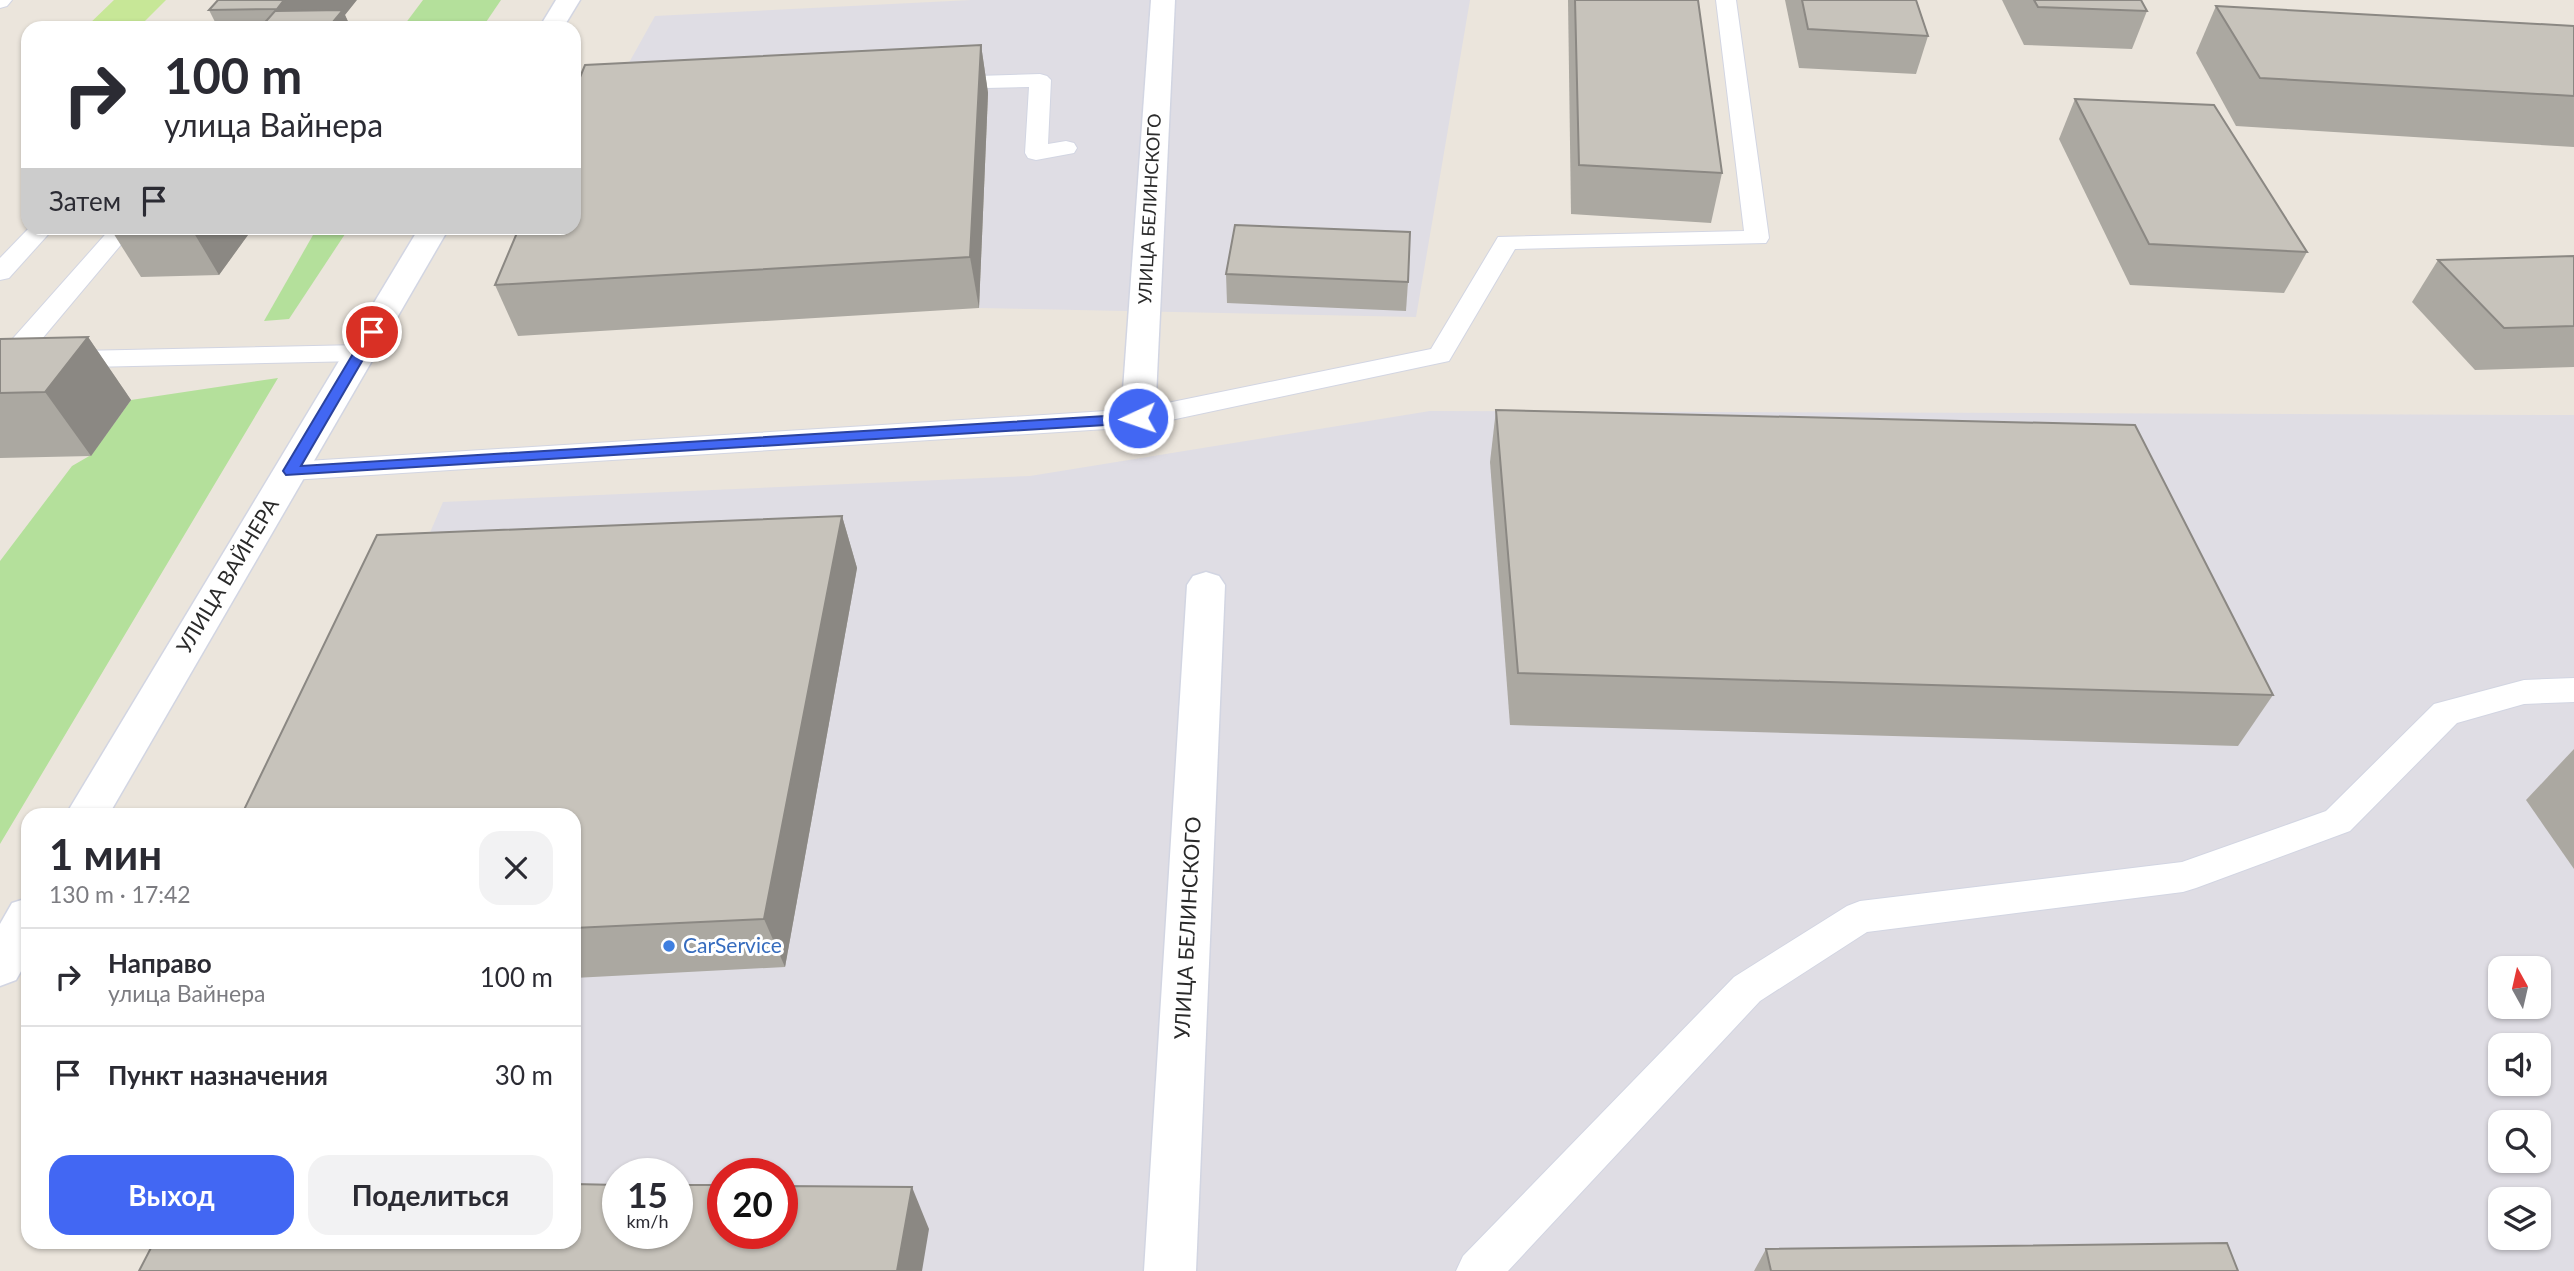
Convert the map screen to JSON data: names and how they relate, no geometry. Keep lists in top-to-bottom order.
{
  "streets": {
    "street": ["УЛИЦА БЕЛИНСКОГО", "УЛИЦА ВАЙНЕРА"]
  },
  "places": ["CarService"],
  "north": "top",
  "page": {
    "turn": ["100 m", "улица Вайнера"],
    "then": "Затем",
    "heading": ["1 мин", "130 m · 17:42"],
    "list": [
      {
        "name": "Направо",
        "note": "улица Вайнера",
        "value": "100 m"
      },
      {
        "name": "Пункт назначения",
        "value": "30 m"
      }
    ],
    "buttons": ["Выход", "Поделиться"],
    "speed": "15 km/h",
    "limit": "20"
  }
}
